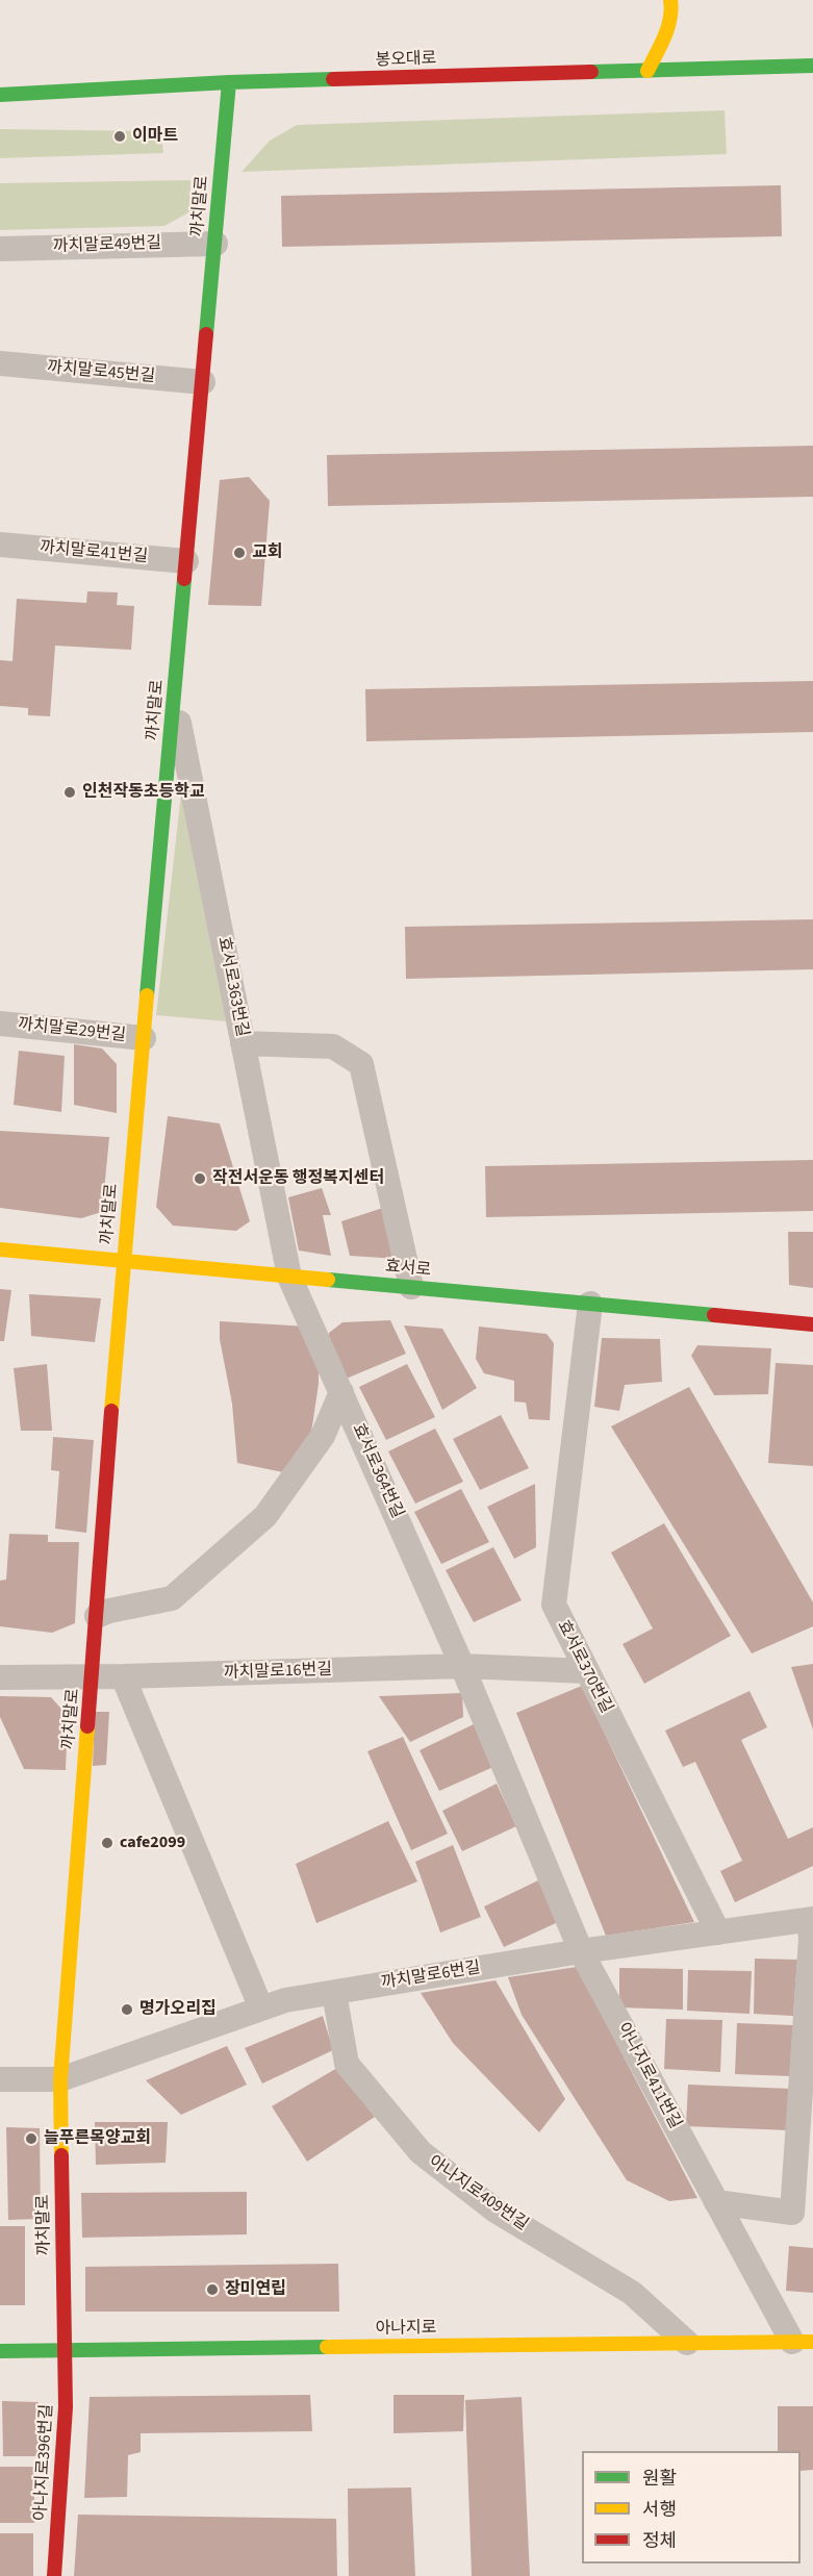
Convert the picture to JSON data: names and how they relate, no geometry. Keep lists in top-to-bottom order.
{
  "streets": {
    "street": [
      "봉오대로",
      "까치말로",
      "까치말로49번길",
      "까치말로45번길",
      "까치말로41번길",
      "효서로363번길",
      "까치말로29번길",
      "효서로",
      "효서로364번길",
      "효서로370번길",
      "까치말로16번길",
      "까치말로6번길",
      "아나지로411번길",
      "아나지로409번길",
      "아나지로",
      "아나지로396번길"
    ]
  },
  "crossings": [
    ["봉오대로", "까치말로"],
    ["까치말로", "까치말로49번길"],
    ["까치말로", "까치말로45번길"],
    ["까치말로", "까치말로41번길"],
    ["까치말로", "효서로363번길"],
    ["까치말로", "까치말로29번길"],
    ["까치말로", "효서로"],
    ["까치말로", "까치말로16번길"],
    ["까치말로", "까치말로6번길"],
    ["까치말로", "아나지로"],
    ["까치말로", "아나지로396번길"],
    ["효서로363번길", "효서로"],
    ["효서로363번길", "효서로364번길"],
    ["효서로", "효서로364번길"],
    ["효서로", "효서로370번길"],
    ["효서로364번길", "까치말로16번길"],
    ["효서로364번길", "까치말로6번길"],
    ["효서로364번길", "아나지로411번길"],
    ["효서로370번길", "까치말로16번길"],
    ["효서로370번길", "까치말로6번길"],
    ["까치말로6번길", "아나지로411번길"],
    ["까치말로6번길", "아나지로409번길"],
    ["아나지로411번길", "아나지로"],
    ["아나지로409번길", "아나지로"],
    ["아나지로", "아나지로396번길"]
  ],
  "places": [
    "이마트",
    "교회",
    "인천작동초등학교",
    "작전서운동 행정복지센터",
    "cafe2099",
    "명가오리집",
    "늘푸른목양교회",
    "장미연립"
  ],
  "legend": ["원활", "서행", "정체"]
}
